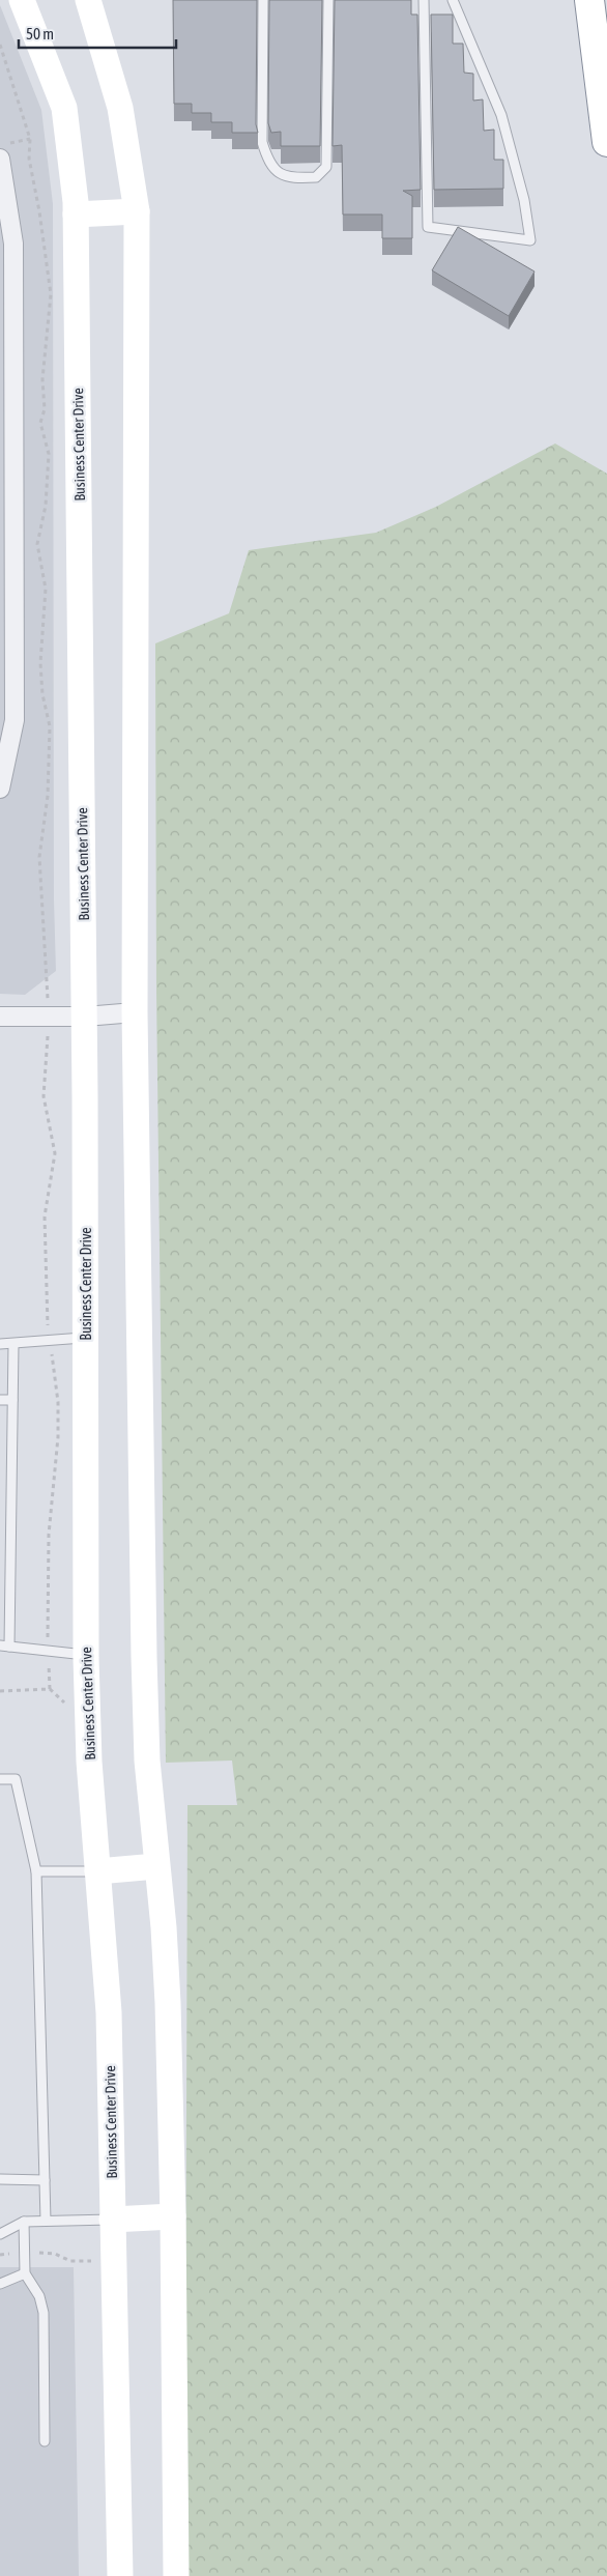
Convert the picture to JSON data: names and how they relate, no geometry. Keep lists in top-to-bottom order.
{
  "streets": {
    "street": ["Business Center Drive"]
  },
  "scale_bar": "50 m"
}
